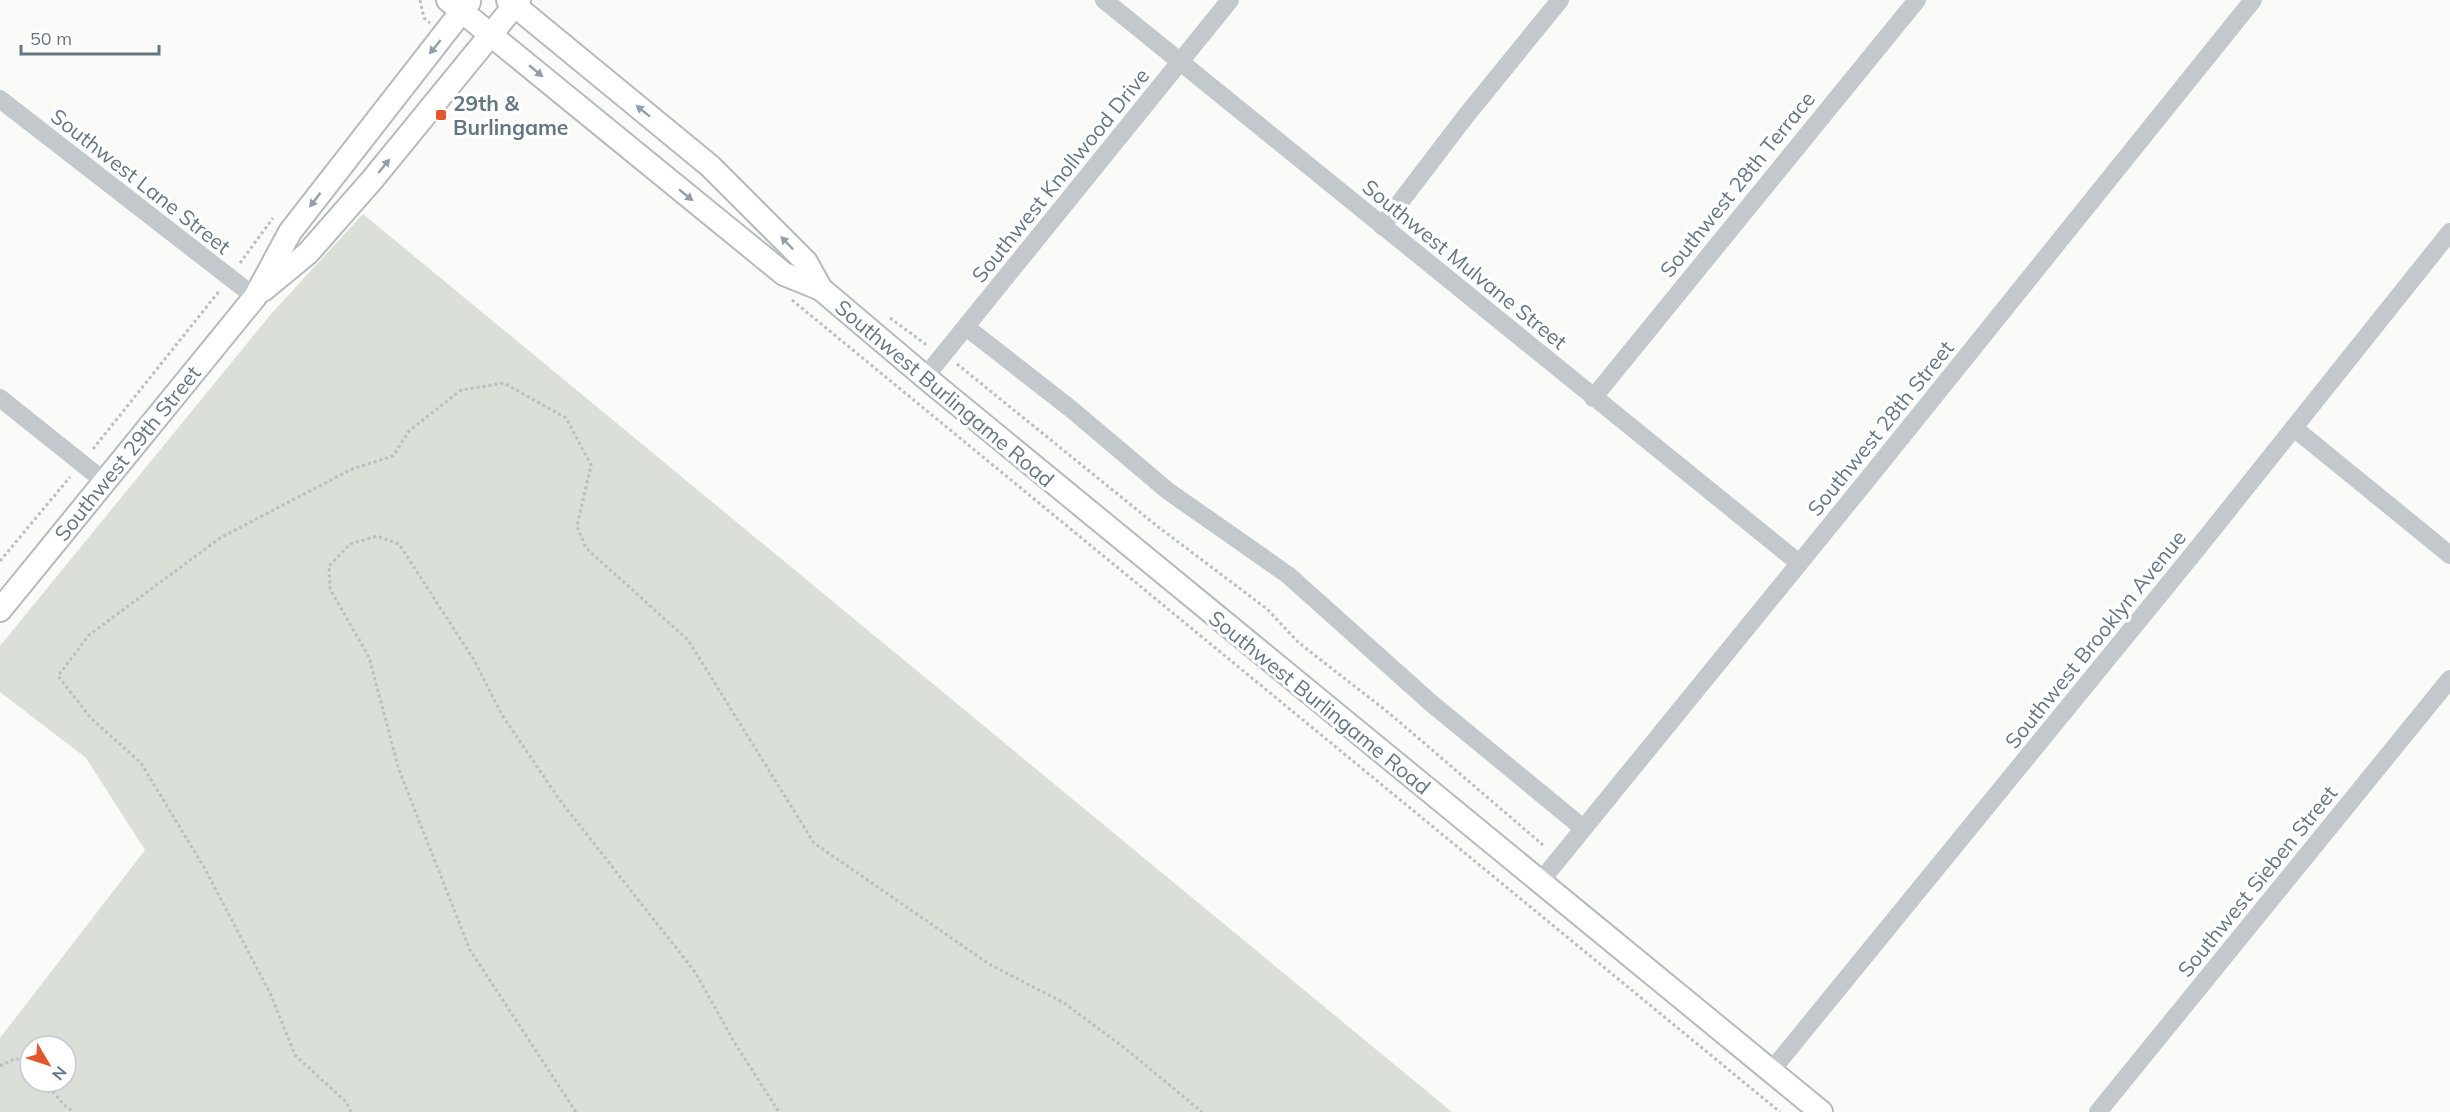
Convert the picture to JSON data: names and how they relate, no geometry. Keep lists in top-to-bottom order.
{
  "streets": {
    "main road": ["Southwest Burlingame Road", "Southwest 29th Street"],
    "street": [
      "Southwest Knollwood Drive",
      "Southwest Lane Street",
      "Southwest 28th Terrace",
      "Southwest Mulvane Street",
      "Southwest 28th Street",
      "Southwest Brooklyn Avenue",
      "Southwest Sieben Street"
    ]
  },
  "crossings": [
    ["Southwest Knollwood Drive", "Southwest Mulvane Street"],
    ["Southwest Knollwood Drive", "Southwest Burlingame Road"],
    ["Southwest Lane Street", "Southwest 29th Street"],
    ["Southwest 28th Terrace", "Southwest Mulvane Street"],
    ["Southwest Mulvane Street", "Southwest 28th Street"],
    ["Southwest Burlingame Road", "Southwest 28th Street"],
    ["Southwest Burlingame Road", "Southwest 29th Street"],
    ["Southwest Burlingame Road", "Southwest Brooklyn Avenue"]
  ],
  "places": {
    "transit": ["29th & Burlingame"]
  },
  "scale_bar": "50 m",
  "north": "bottom right"
}
